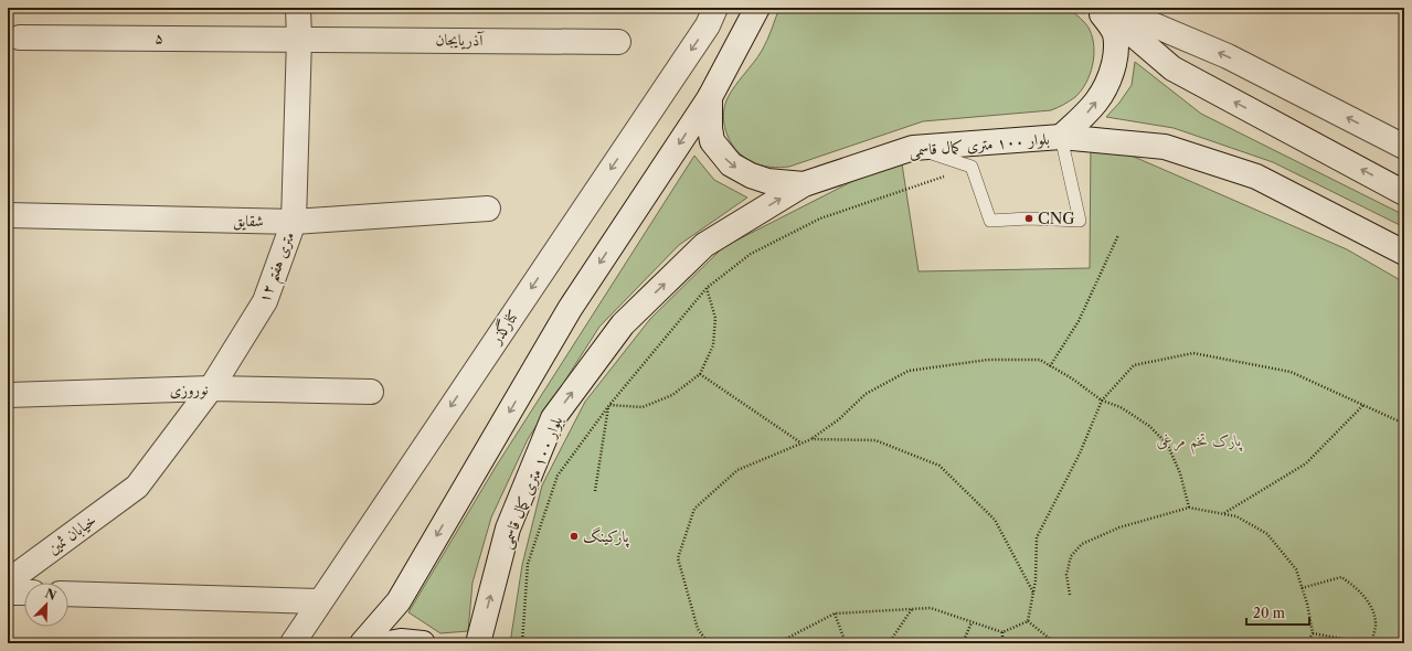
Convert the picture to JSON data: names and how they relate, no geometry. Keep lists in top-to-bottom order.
{
  "streets": {
    "street": [
      "۵",
      "آذریایجان",
      "بلوار ۱۰۰ متری کمال قاسمی",
      "شقایق",
      "۱۲ متری هفتم",
      "کنارگذر",
      "نوروزی",
      "خیابان ثمین"
    ]
  },
  "crossings": [
    ["۵", "آذریایجان"],
    ["۵", "۱۲ متری هفتم"],
    ["آذریایجان", "۱۲ متری هفتم"],
    ["شقایق", "۱۲ متری هفتم"],
    ["۱۲ متری هفتم", "نوروزی"],
    ["۱۲ متری هفتم", "خیابان ثمین"]
  ],
  "parks": ["پارک تخم مرغی"],
  "places": ["CNG", "پارکینگ"],
  "scale_bar": "20 m",
  "north": "top right"
}
